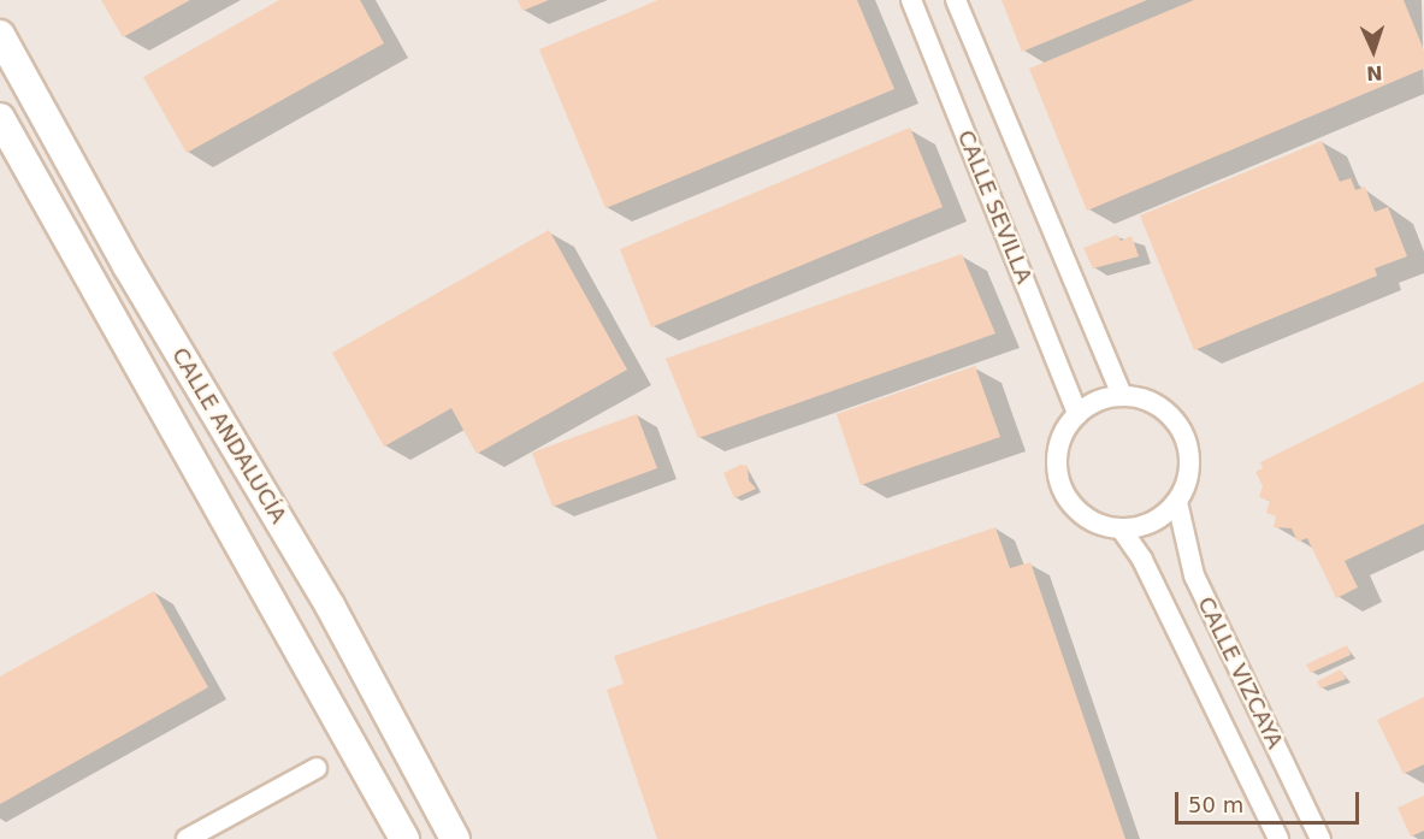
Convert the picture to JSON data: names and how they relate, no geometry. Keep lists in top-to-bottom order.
{
  "streets": {
    "main road": ["CALLE ANDALUCÍA"],
    "street": ["CALLE SEVILLA", "CALLE VIZCAYA"]
  },
  "crossings": [
    ["CALLE SEVILLA", "CALLE VIZCAYA"]
  ],
  "scale_bar": "50 m",
  "north": "bottom"
}
